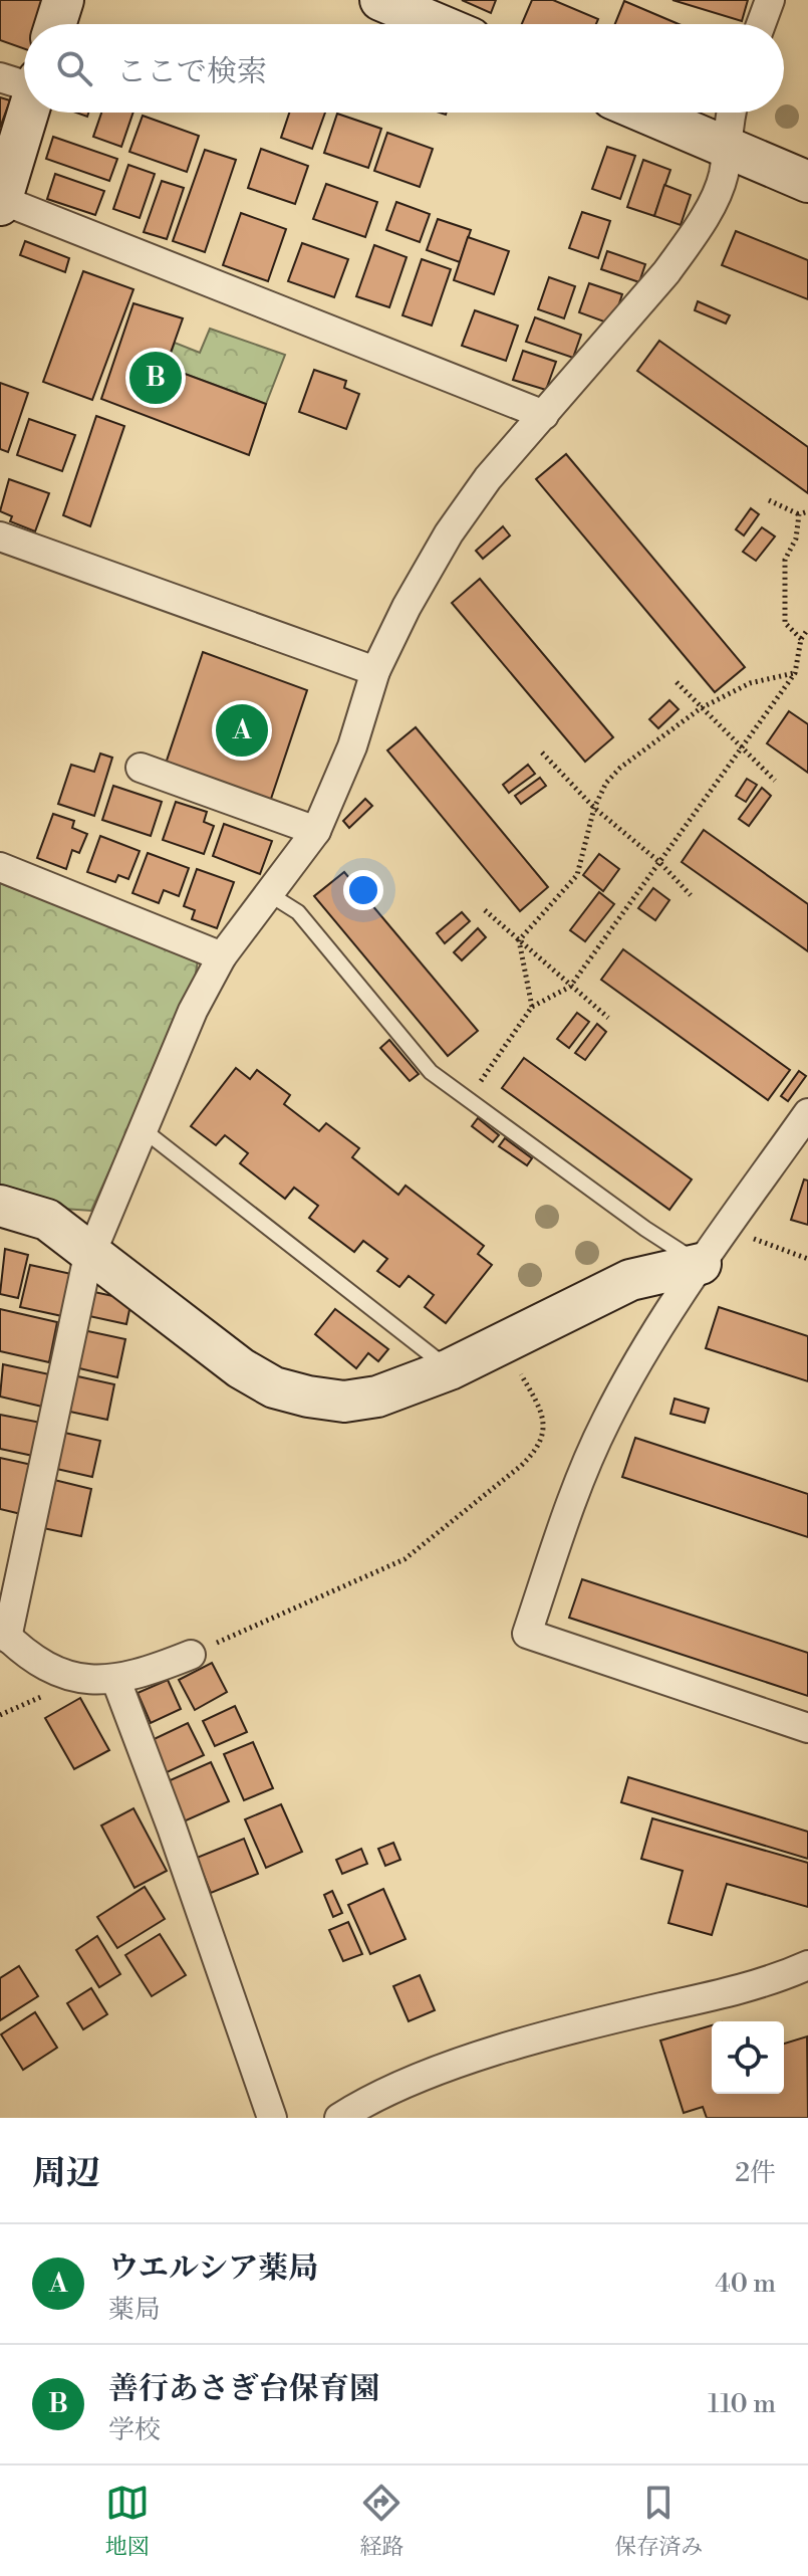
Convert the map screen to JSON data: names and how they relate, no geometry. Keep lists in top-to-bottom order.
{
  "page": {
    "search": "ここで検索",
    "pins": ["B", "A"],
    "heading": ["周辺", "2件"],
    "list": [
      {
        "mark": "A",
        "name": "ウエルシア薬局",
        "note": "薬局",
        "value": "40 m"
      },
      {
        "mark": "B",
        "name": "善行あさぎ台保育園",
        "note": "学校",
        "value": "110 m"
      }
    ],
    "nav": ["地図", "経路", "保存済み"]
  }
}
